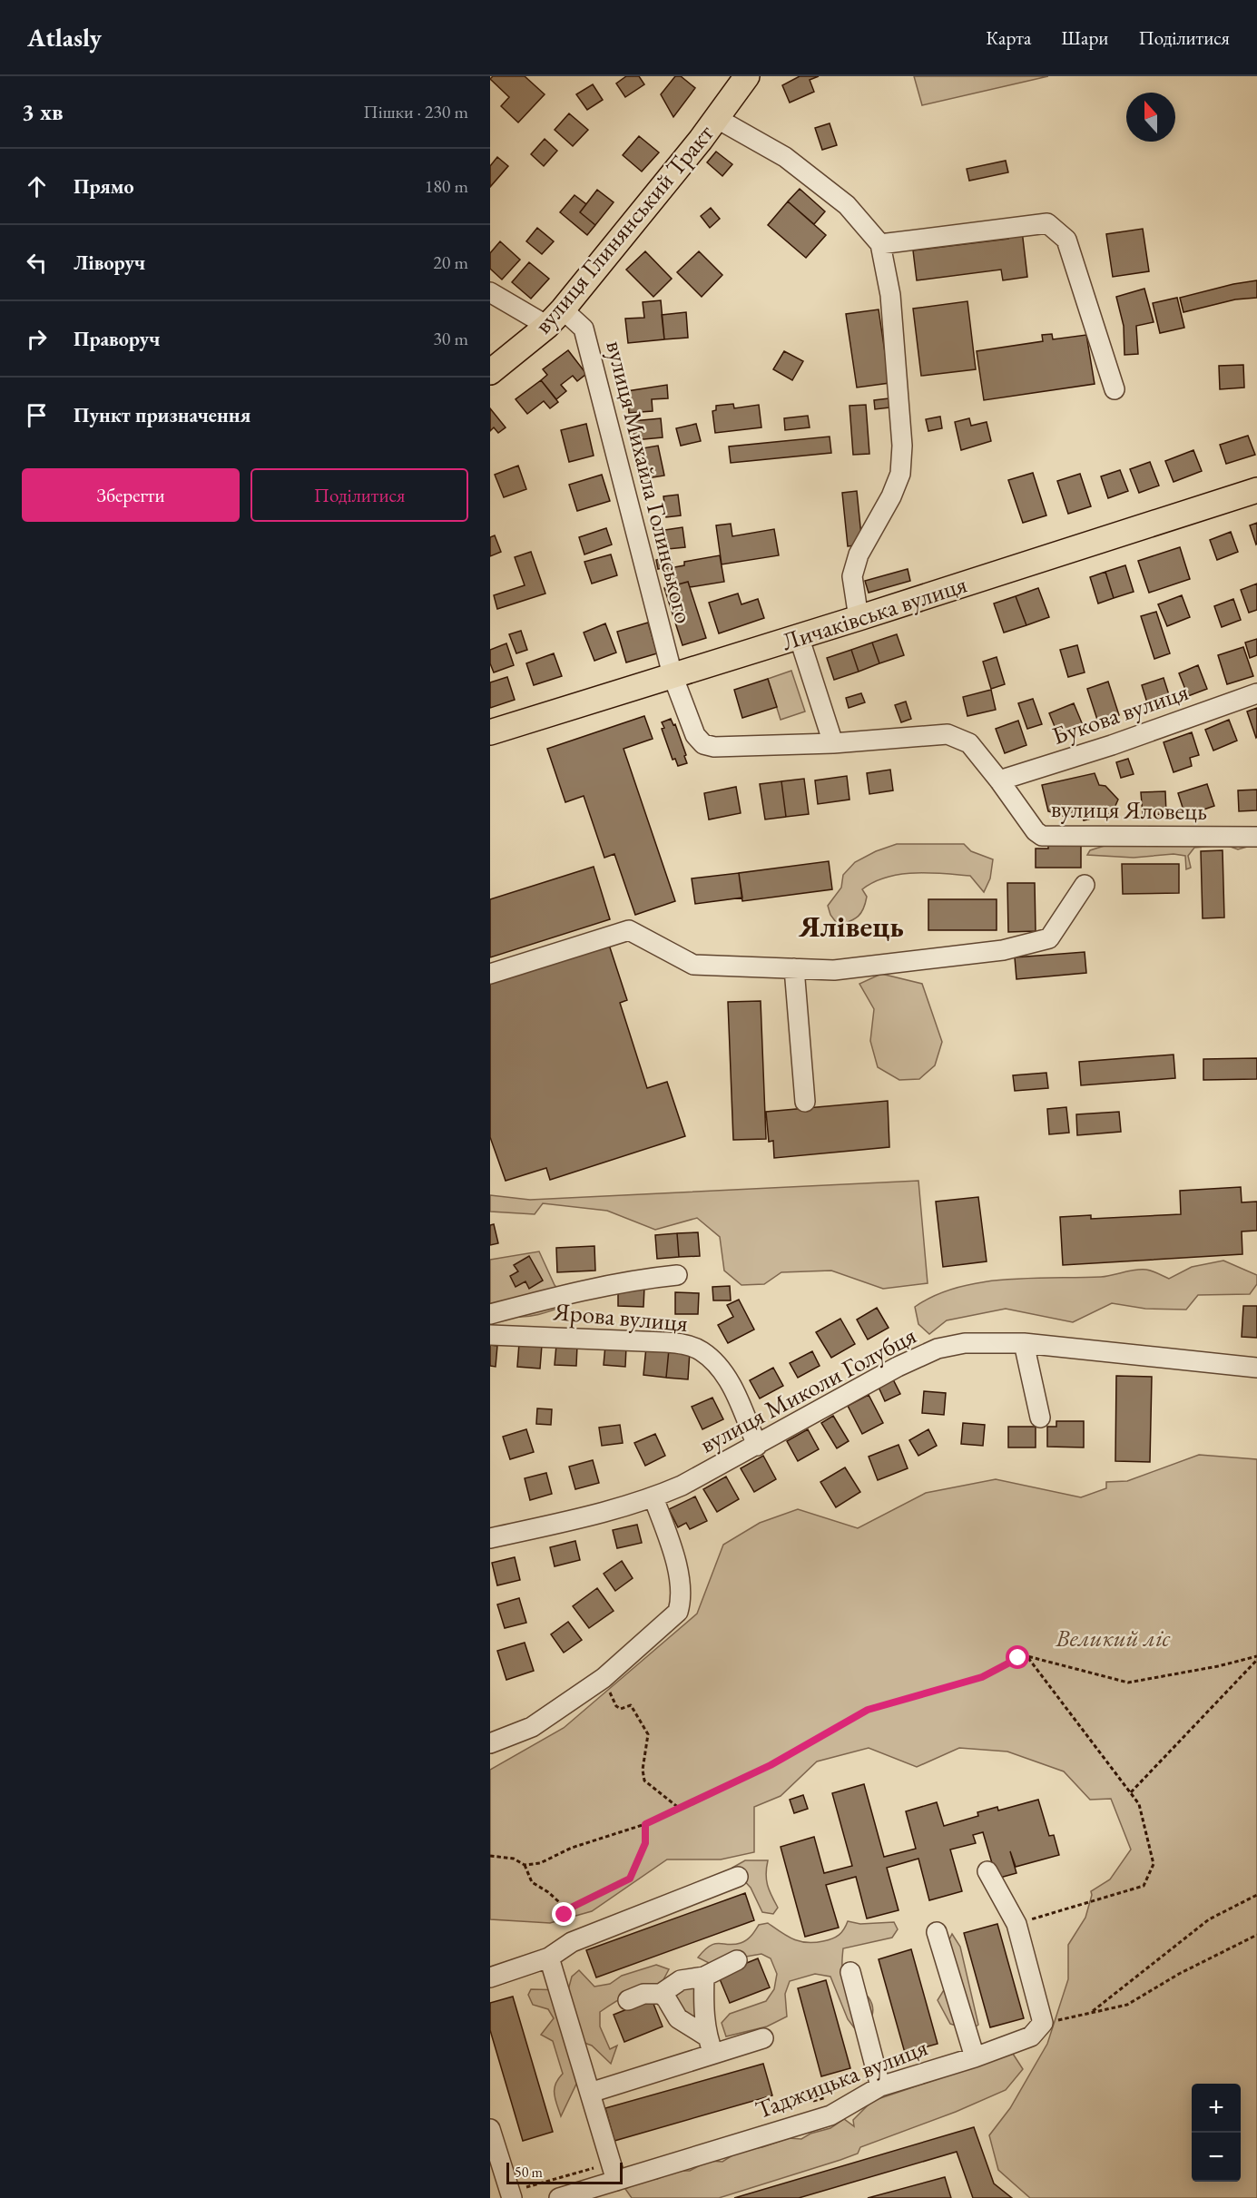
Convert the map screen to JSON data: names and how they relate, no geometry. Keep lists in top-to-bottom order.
{
  "streets": {
    "main road": ["вулиця Глинянський Тракт", "Личаківська вулиця"],
    "street": [
      "вулиця Михайла Голинського",
      "Букова вулиця",
      "вулиця Яловець",
      "Ярова вулиця",
      "вулиця Миколи Голубця",
      "Таджицька вулиця"
    ]
  },
  "crossings": [
    ["вулиця Глинянський Тракт", "вулиця Михайла Голинського"],
    ["вулиця Михайла Голинського", "Личаківська вулиця"],
    ["вулиця Михайла Голинського", "вулиця Яловець"],
    ["Букова вулиця", "вулиця Яловець"],
    ["Ярова вулиця", "вулиця Миколи Голубця"]
  ],
  "districts": ["Ялівець"],
  "parks": ["Великий ліс"],
  "scale_bar": "50 m",
  "north": "top",
  "page": {
    "header": "Atlasly",
    "nav": ["Карта", "Шари", "Поділитися"],
    "heading": ["3 хв", "Пішки · 230 m"],
    "list": [
      ["Прямо", "180 m"],
      ["Ліворуч", "20 m"],
      ["Праворуч", "30 m"],
      "Пункт призначення"
    ],
    "buttons": ["Зберегти", "Поділитися"],
    "map_buttons": ["+", "−"],
    "scale": "50 m"
  }
}
